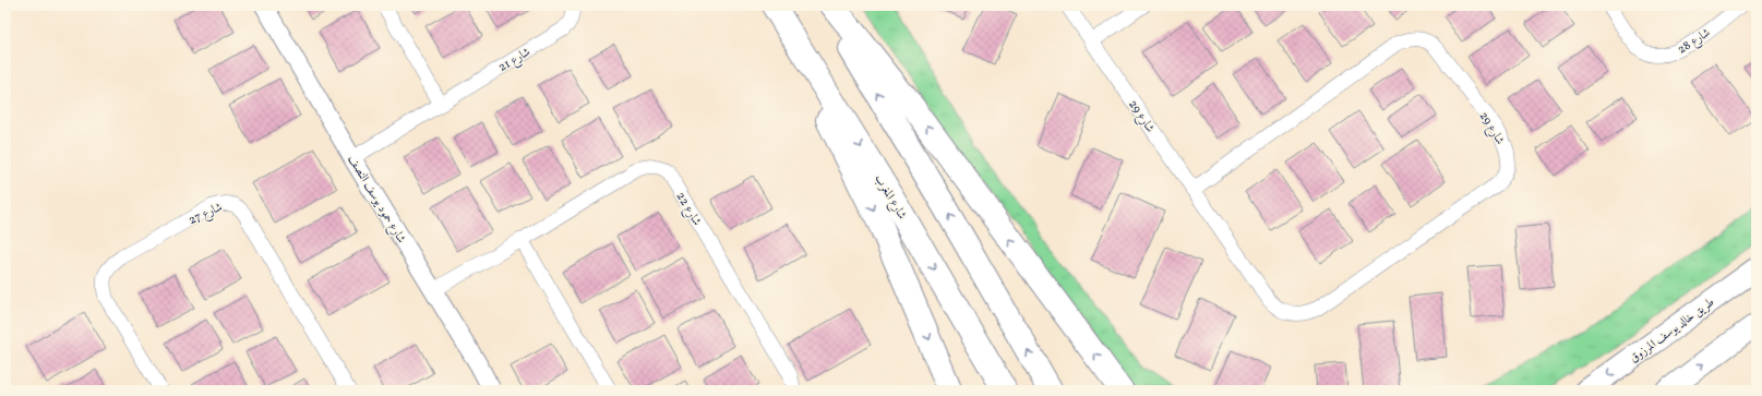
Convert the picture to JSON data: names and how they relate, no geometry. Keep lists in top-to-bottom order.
{
  "streets": {
    "highway": ["شارع المغرب"],
    "main road": ["طريق خالد يوسف المرزوق"],
    "street": [
      "شارع 28",
      "شارع 21",
      "شارع 29",
      "شارع حمود يوسف النصف",
      "شارع 22",
      "شارع 27"
    ]
  },
  "crossings": [
    ["شارع 21", "شارع حمود يوسف النصف"],
    ["شارع حمود يوسف النصف", "شارع 22"]
  ]
}
